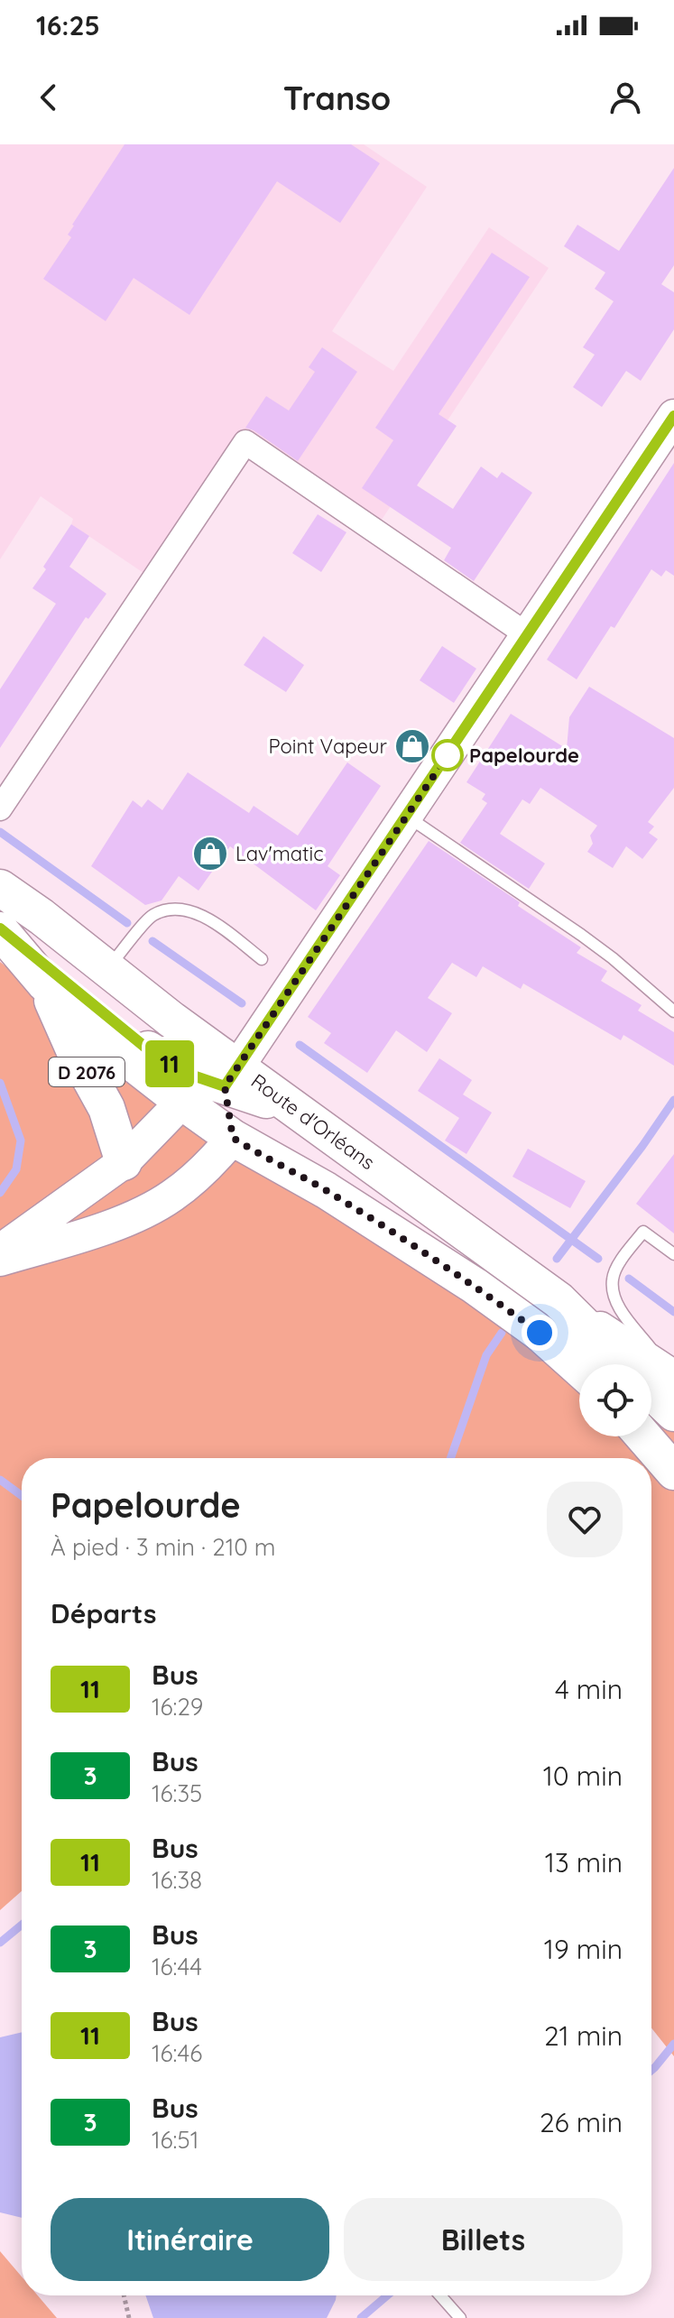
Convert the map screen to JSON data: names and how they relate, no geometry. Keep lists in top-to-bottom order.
{
  "streets": {
    "main road": ["D 2076", "Route d'Orléans"]
  },
  "crossings": [
    ["D 2076", "Route d'Orléans"]
  ],
  "places": {
    "shop": ["Point Vapeur", "Lav'matic"],
    "other": ["Papelourde"]
  },
  "lines": ["bus line 11"],
  "page": {
    "status": "16:25",
    "header": "Transo",
    "on_map": "11",
    "heading": [
      ["Papelourde", "À pied · 3 min · 210 m"],
      "Départs"
    ],
    "list": [
      {
        "mark": "11",
        "name": "Bus",
        "note": "16:29",
        "value": "4 min"
      },
      {
        "mark": "3",
        "name": "Bus",
        "note": "16:35",
        "value": "10 min"
      },
      {
        "mark": "11",
        "name": "Bus",
        "note": "16:38",
        "value": "13 min"
      },
      {
        "mark": "3",
        "name": "Bus",
        "note": "16:44",
        "value": "19 min"
      },
      {
        "mark": "11",
        "name": "Bus",
        "note": "16:46",
        "value": "21 min"
      },
      {
        "mark": "3",
        "name": "Bus",
        "note": "16:51",
        "value": "26 min"
      }
    ],
    "buttons": ["Itinéraire", "Billets"]
  }
}
